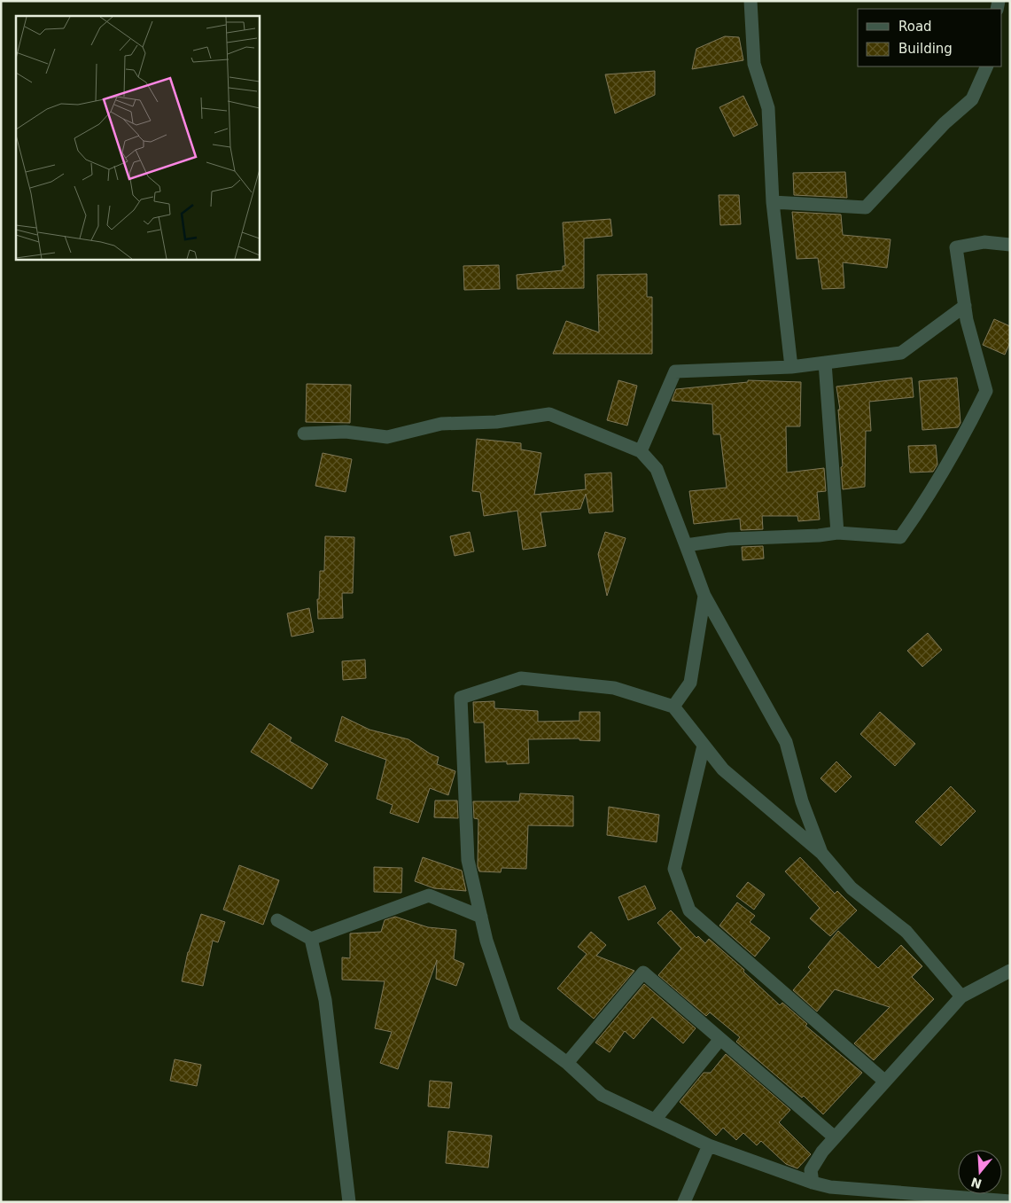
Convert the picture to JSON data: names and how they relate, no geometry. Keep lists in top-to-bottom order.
{
  "legend": ["Road", "Building"],
  "north": "bottom"
}
